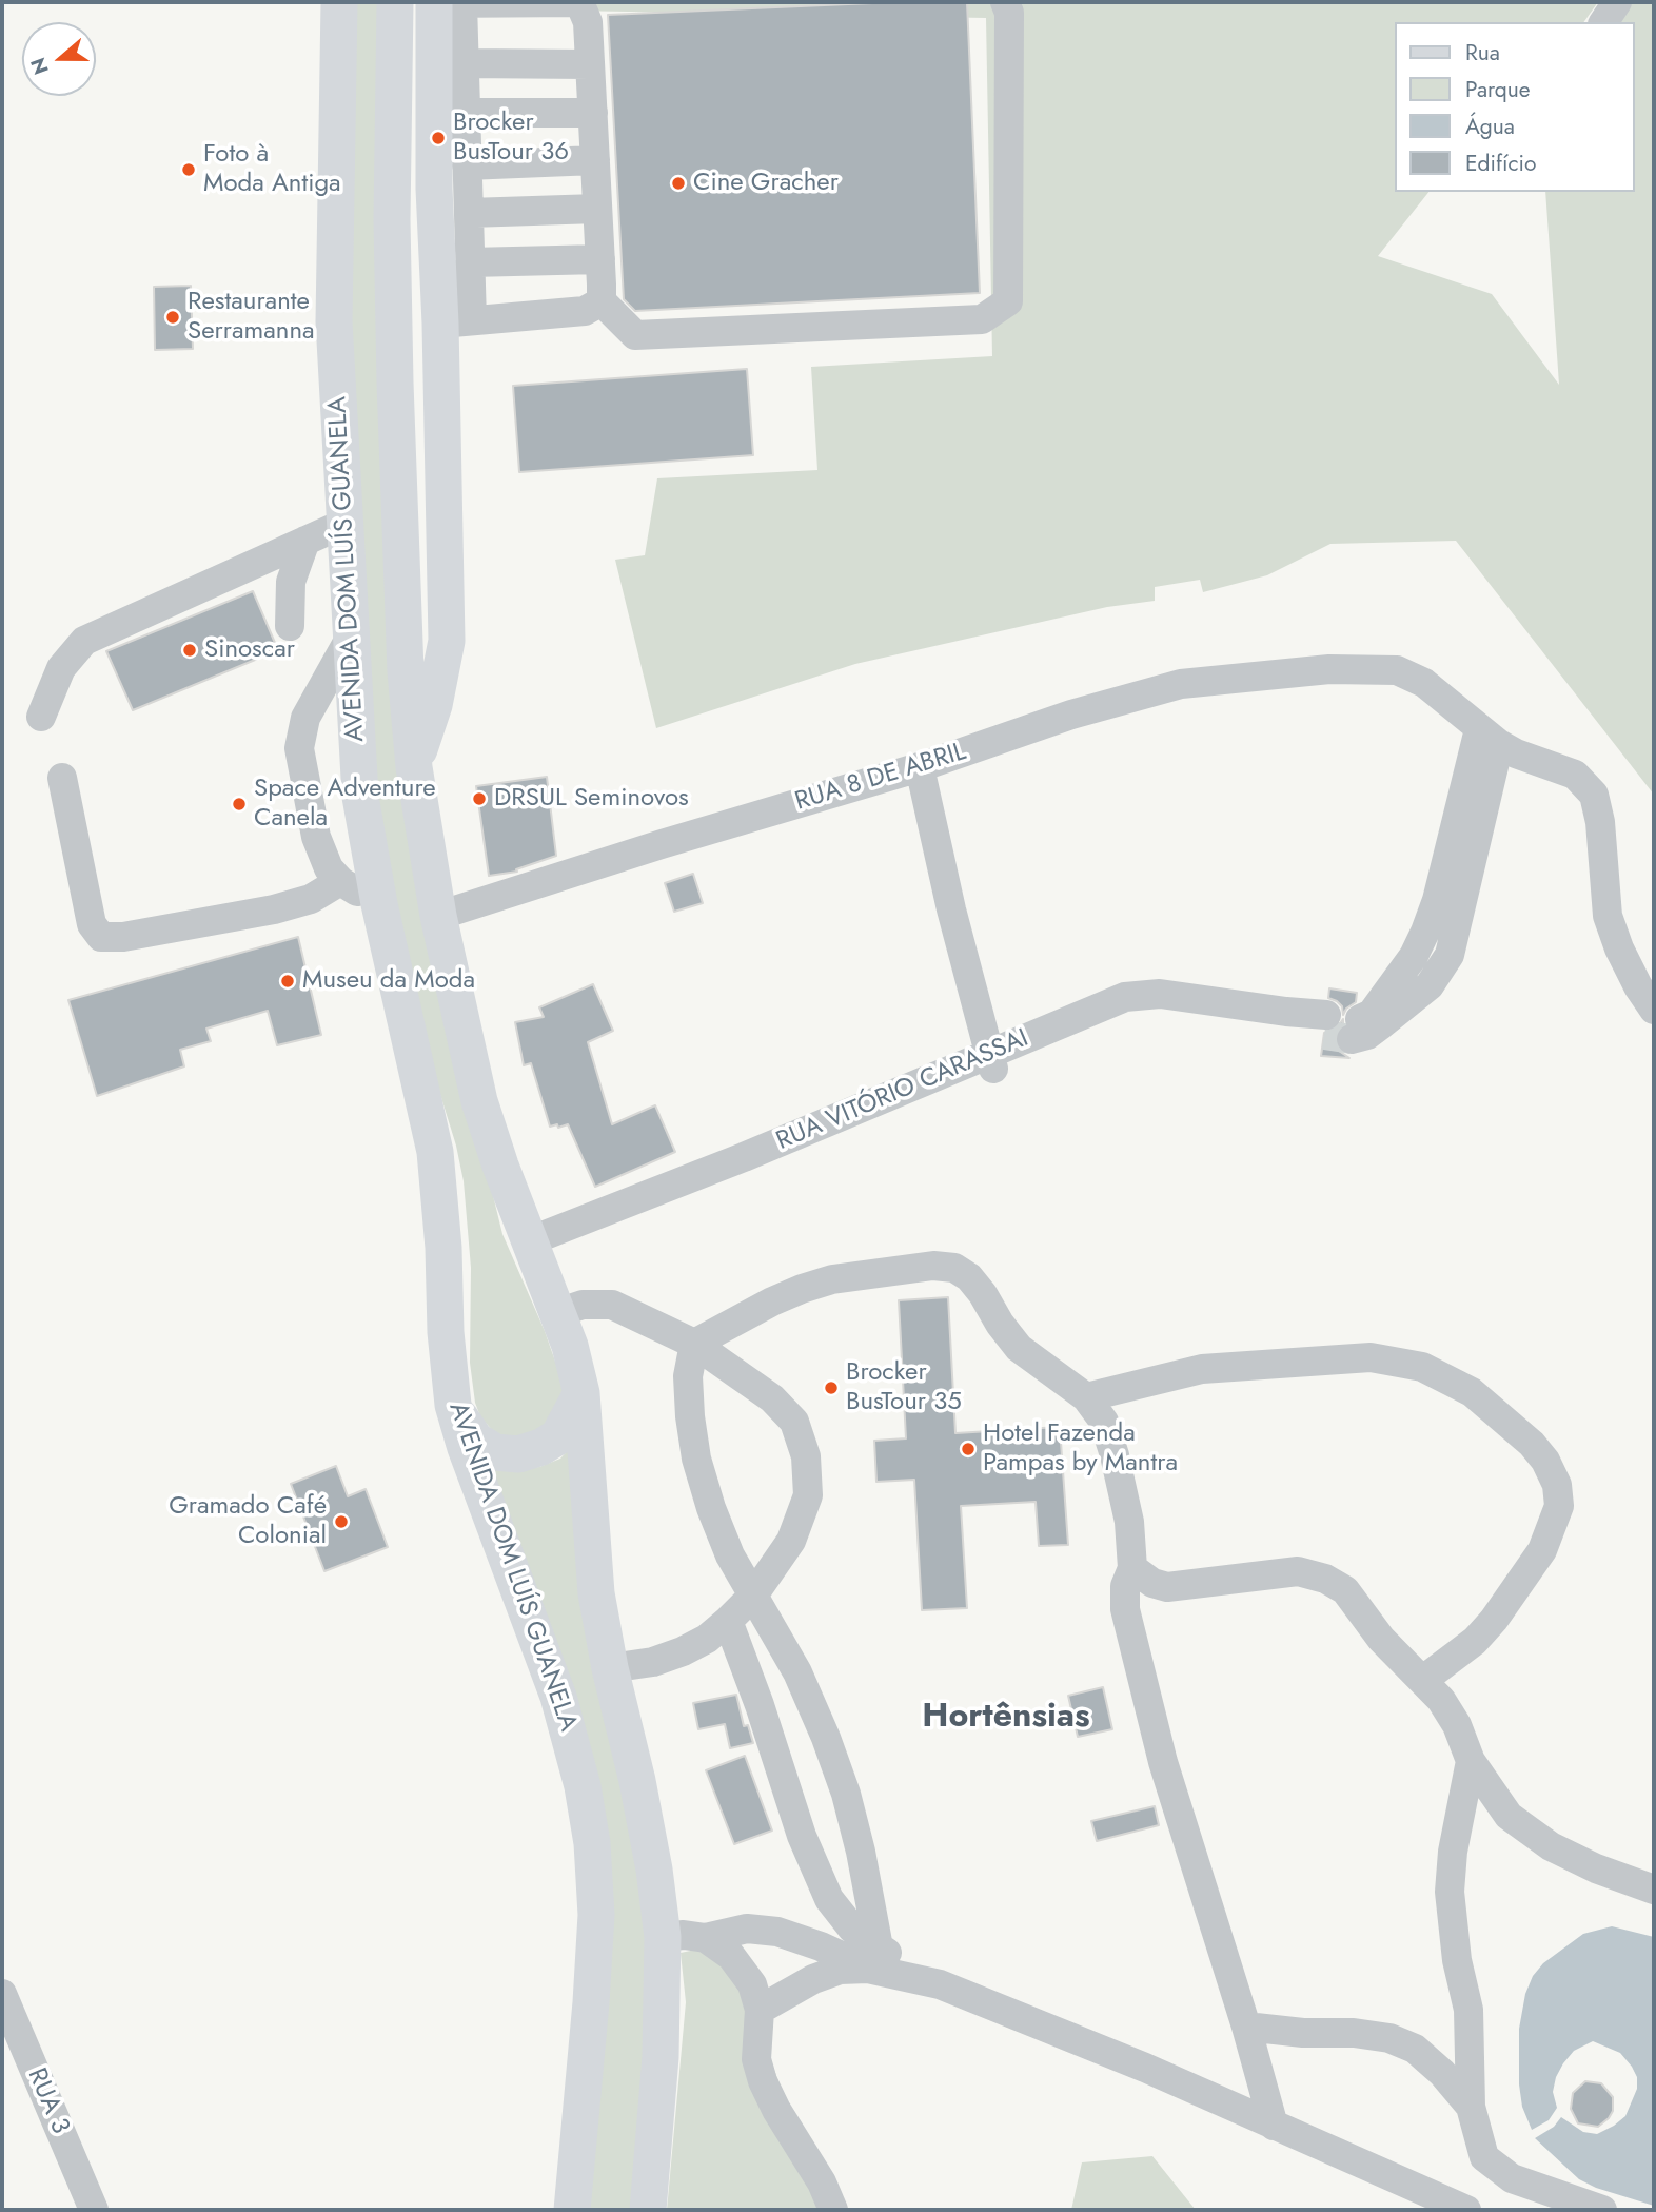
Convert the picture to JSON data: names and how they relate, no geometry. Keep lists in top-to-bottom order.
{
  "streets": {
    "main road": ["AVENIDA DOM LUÍS GUANELA"],
    "street": ["RUA 8 DE ABRIL", "RUA VITÓRIO CARASSAI", "RUA 3"]
  },
  "crossings": [
    ["AVENIDA DOM LUÍS GUANELA", "RUA 8 DE ABRIL"],
    ["AVENIDA DOM LUÍS GUANELA", "RUA VITÓRIO CARASSAI"]
  ],
  "districts": ["Hortênsias"],
  "places": [
    "Brocker BusTour 36",
    "Foto à Moda Antiga",
    "Cine Gracher",
    "Restaurante Serramanna",
    "Sinoscar",
    "DRSUL Seminovos",
    "Space Adventure Canela",
    "Museu da Moda",
    "Brocker BusTour 35",
    "Hotel Fazenda Pampas by Mantra",
    "Gramado Café Colonial"
  ],
  "legend": [
    "Rua",
    "Parque",
    "Água",
    "Edifício"
  ],
  "north": "left"
}
